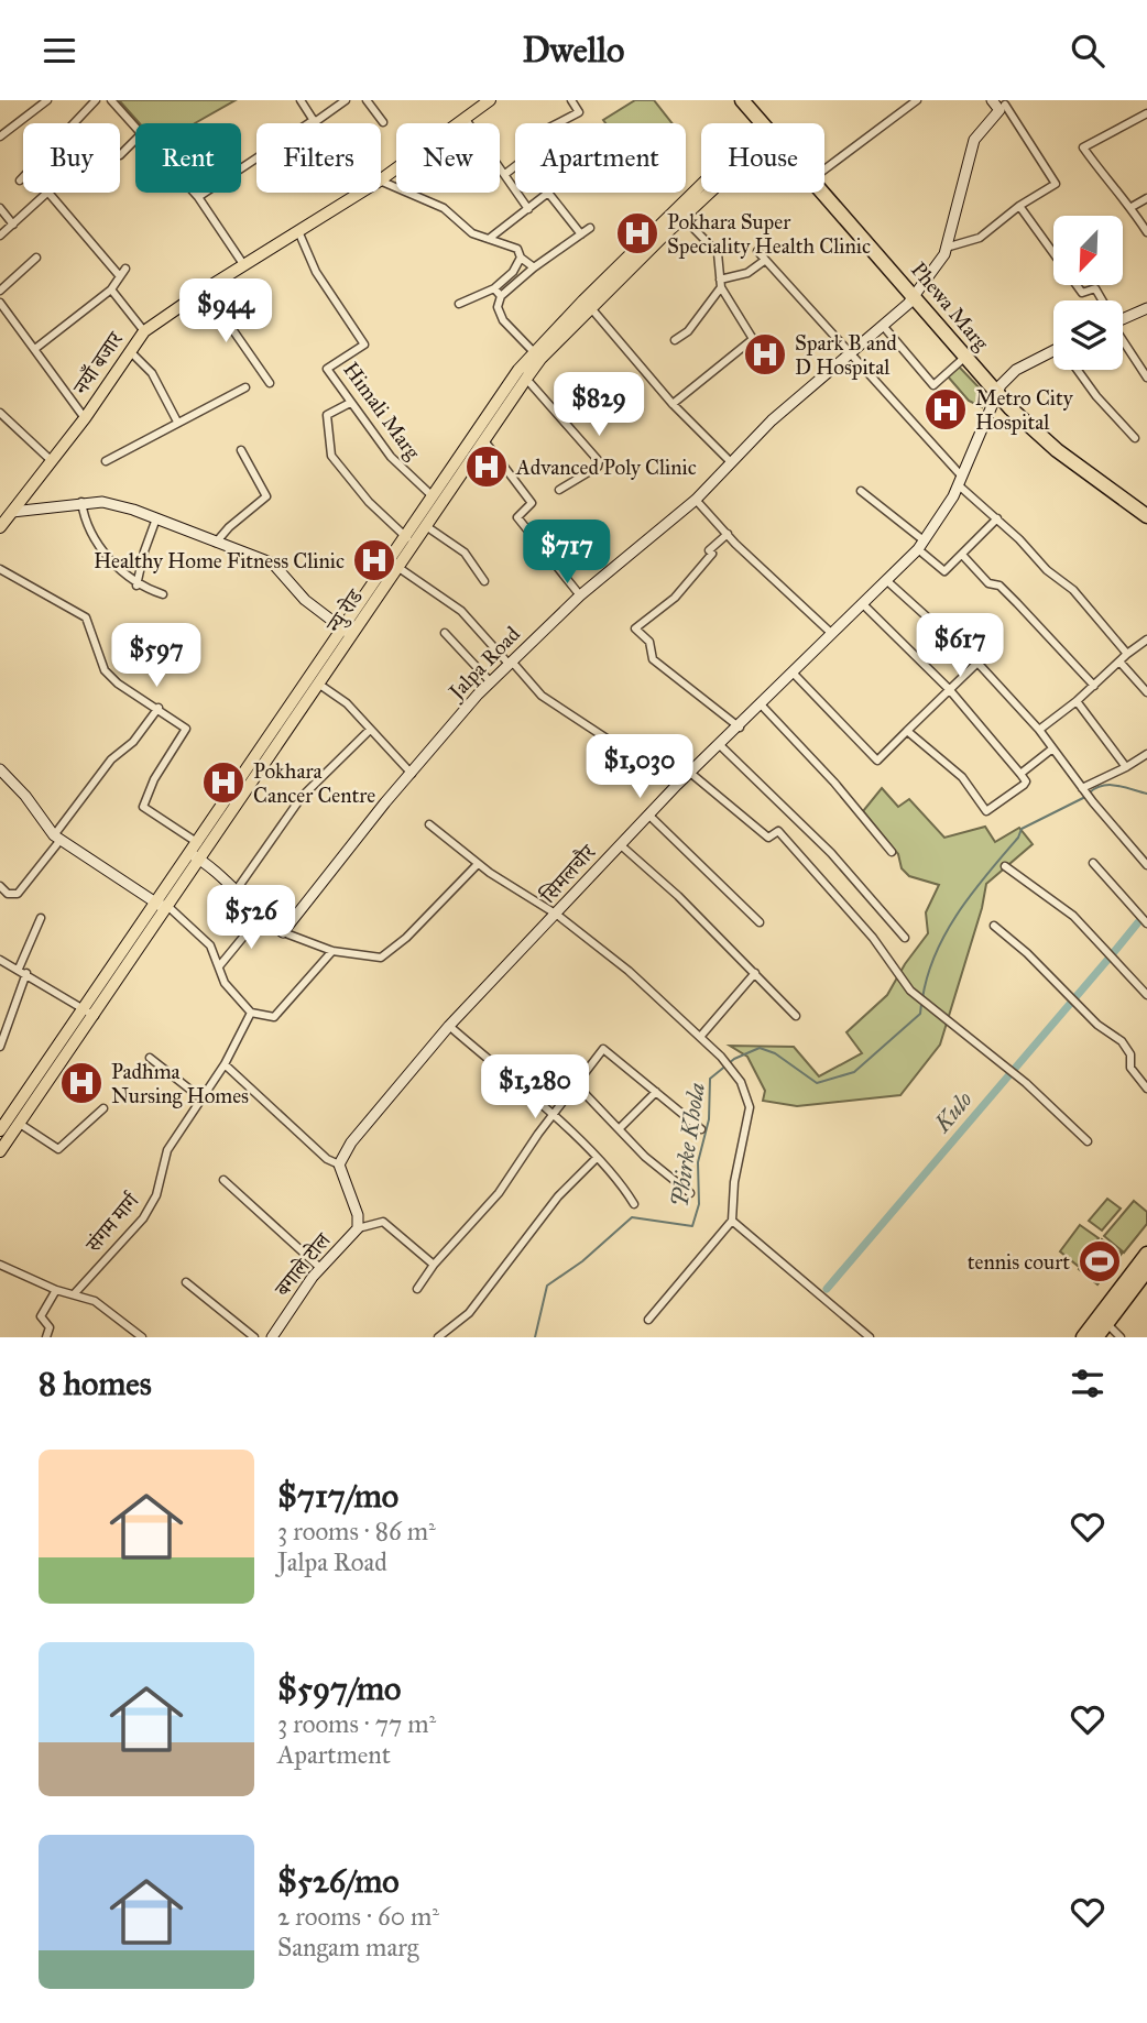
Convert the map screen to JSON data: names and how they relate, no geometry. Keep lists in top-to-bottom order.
{
  "streets": {
    "highway": ["Phewa Marg"],
    "main road": [
      "नयाँ बजार",
      "न्यु रोड",
      "Jalpa Road",
      "सिमलचौर",
      "बगाले टोल"
    ],
    "street": ["Himali Marg", "संगम मार्ग"]
  },
  "crossings": [
    ["Phewa Marg", "Jalpa Road"],
    ["Phewa Marg", "सिमलचौर"],
    ["नयाँ बजार", "Himali Marg"],
    ["Himali Marg", "न्यु रोड"],
    ["सिमलचौर", "बगाले टोल"]
  ],
  "water": ["Kulo", "Phirke Khola"],
  "places": {
    "hospital": [
      "Pokhara Super Speciality Health Clinic",
      "Spark B and D Hospital",
      "Metro City Hospital",
      "Advanced Poly Clinic",
      "Healthy Home Fitness Clinic",
      "Pokhara Cancer Centre",
      "Padhma Nursing Homes"
    ],
    "sports": ["tennis court"]
  },
  "north": "bottom left",
  "page": {
    "header": "Dwello",
    "chip": [
      "Buy",
      "Rent",
      "Filters",
      "New",
      "Apartment",
      "House"
    ],
    "price": [
      "$944",
      "$829",
      "$717",
      "$617",
      "$597",
      "$1,030",
      "$526",
      "$1,280"
    ],
    "heading": "8 homes",
    "list": [
      {
        "name": "$717/mo",
        "note": "3 rooms · 86 m² · Jalpa Road"
      },
      {
        "name": "$597/mo",
        "note": "3 rooms · 77 m² · Apartment"
      },
      {
        "name": "$526/mo",
        "note": "2 rooms · 60 m² · Sangam marg"
      }
    ]
  }
}
